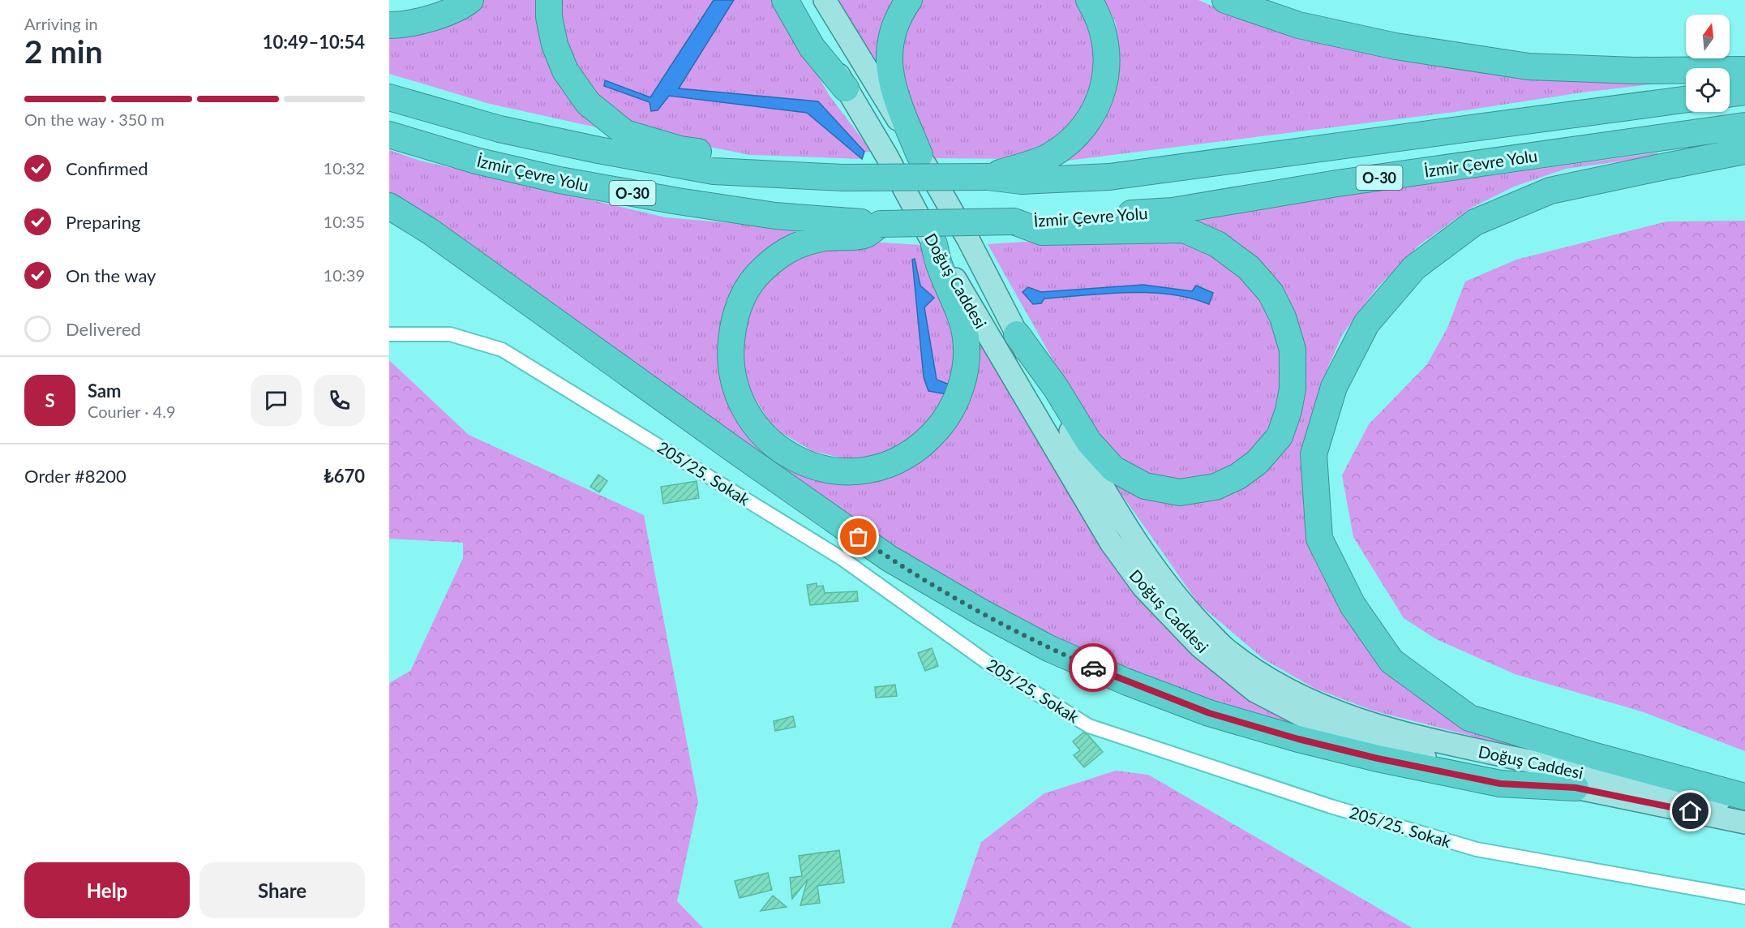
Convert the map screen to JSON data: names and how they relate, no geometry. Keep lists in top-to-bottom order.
{
  "streets": {
    "highway": ["İzmir Çevre Yolu", "O-30"],
    "main road": ["Doğuş Caddesi"],
    "street": ["205/25. Sokak"]
  },
  "crossings": [
    ["İzmir Çevre Yolu", "O-30"]
  ],
  "north": "top",
  "page": {
    "heading": ["2 min", "Arriving in", "10:49–10:54"],
    "panel": [
      "Sam",
      "Courier · 4.9",
      "Order #8200",
      "₺670"
    ],
    "bar": "On the way · 350 m",
    "list": [
      ["Confirmed", "10:32"],
      ["Preparing", "10:35"],
      ["On the way", "10:39"],
      "Delivered"
    ],
    "round": "S",
    "buttons": ["Help", "Share"]
  }
}
